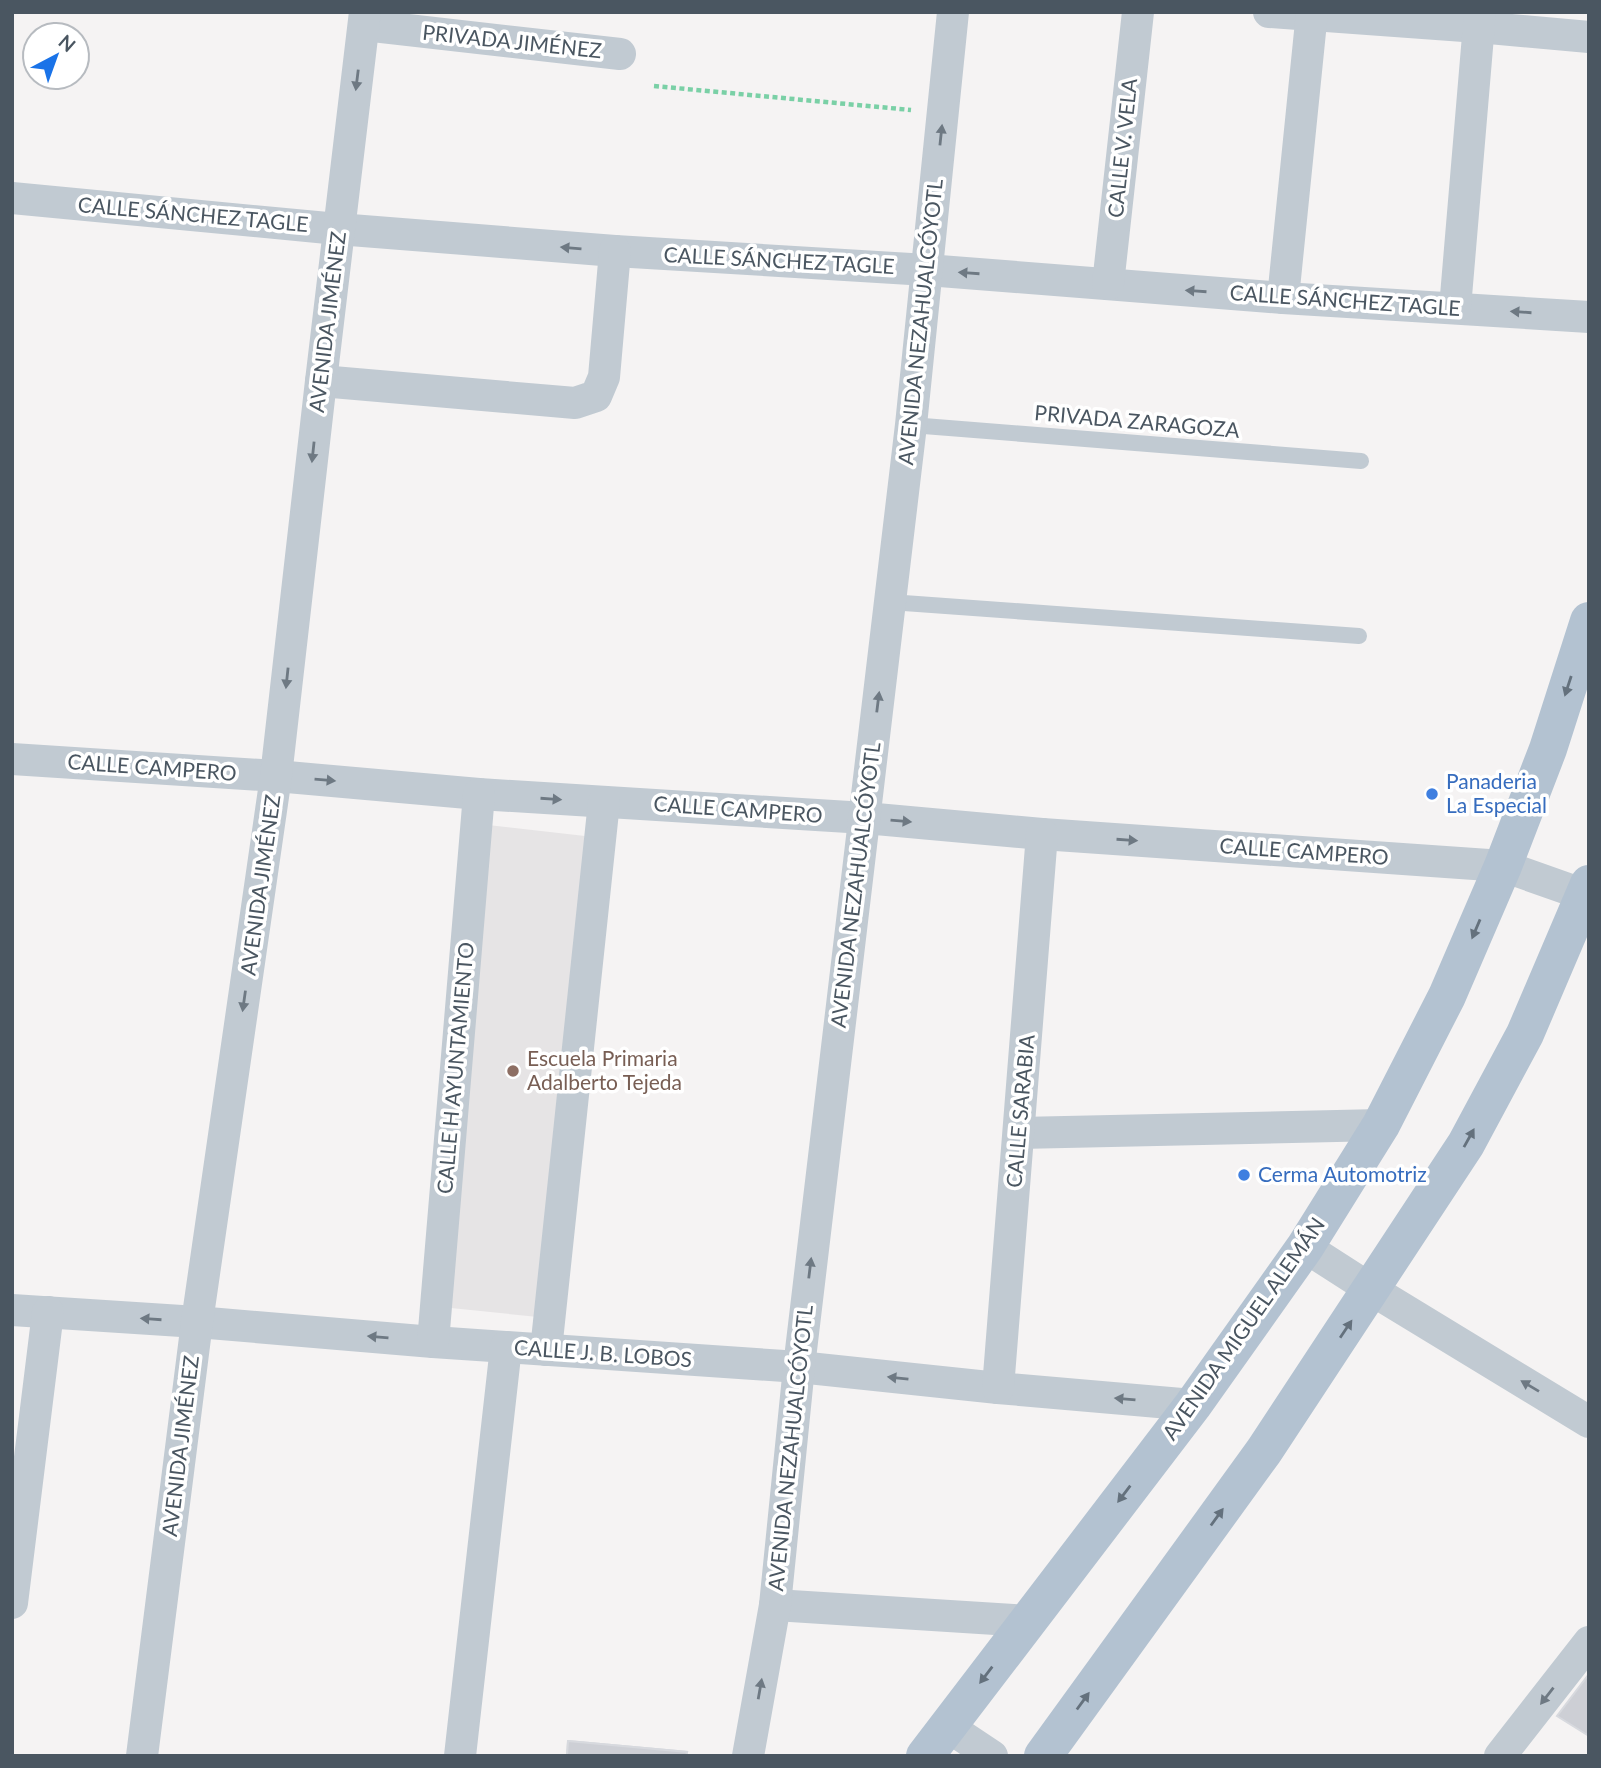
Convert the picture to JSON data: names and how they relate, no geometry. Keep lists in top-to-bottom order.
{
  "streets": {
    "main road": ["AVENIDA MIGUEL ALEMÁN"],
    "street": [
      "PRIVADA JIMÉNEZ",
      "CALLE V. VELA",
      "CALLE SÁNCHEZ TAGLE",
      "AVENIDA JIMÉNEZ",
      "AVENIDA NEZAHUALCÓYOTL",
      "CALLE CAMPERO",
      "CALLE H AYUNTAMIENTO",
      "CALLE SARABIA",
      "CALLE J. B. LOBOS"
    ],
    "lane": ["PRIVADA ZARAGOZA"]
  },
  "crossings": [
    ["PRIVADA JIMÉNEZ", "AVENIDA JIMÉNEZ"],
    ["CALLE V. VELA", "CALLE SÁNCHEZ TAGLE"],
    ["CALLE SÁNCHEZ TAGLE", "AVENIDA JIMÉNEZ"],
    ["CALLE SÁNCHEZ TAGLE", "AVENIDA NEZAHUALCÓYOTL"],
    ["AVENIDA JIMÉNEZ", "CALLE CAMPERO"],
    ["AVENIDA JIMÉNEZ", "CALLE J. B. LOBOS"],
    ["AVENIDA NEZAHUALCÓYOTL", "PRIVADA ZARAGOZA"],
    ["AVENIDA NEZAHUALCÓYOTL", "CALLE CAMPERO"],
    ["AVENIDA NEZAHUALCÓYOTL", "CALLE J. B. LOBOS"],
    ["CALLE CAMPERO", "CALLE H AYUNTAMIENTO"],
    ["CALLE CAMPERO", "CALLE SARABIA"],
    ["CALLE CAMPERO", "AVENIDA MIGUEL ALEMÁN"],
    ["CALLE H AYUNTAMIENTO", "CALLE J. B. LOBOS"],
    ["CALLE SARABIA", "CALLE J. B. LOBOS"],
    ["AVENIDA MIGUEL ALEMÁN", "CALLE J. B. LOBOS"]
  ],
  "one_way": ["CALLE SÁNCHEZ TAGLE", "AVENIDA JIMÉNEZ", "CALLE CAMPERO"],
  "places": ["Panaderia La Especial", "Escuela Primaria Adalberto Tejeda", "Cerma Automotriz"],
  "north": "top right"
}
